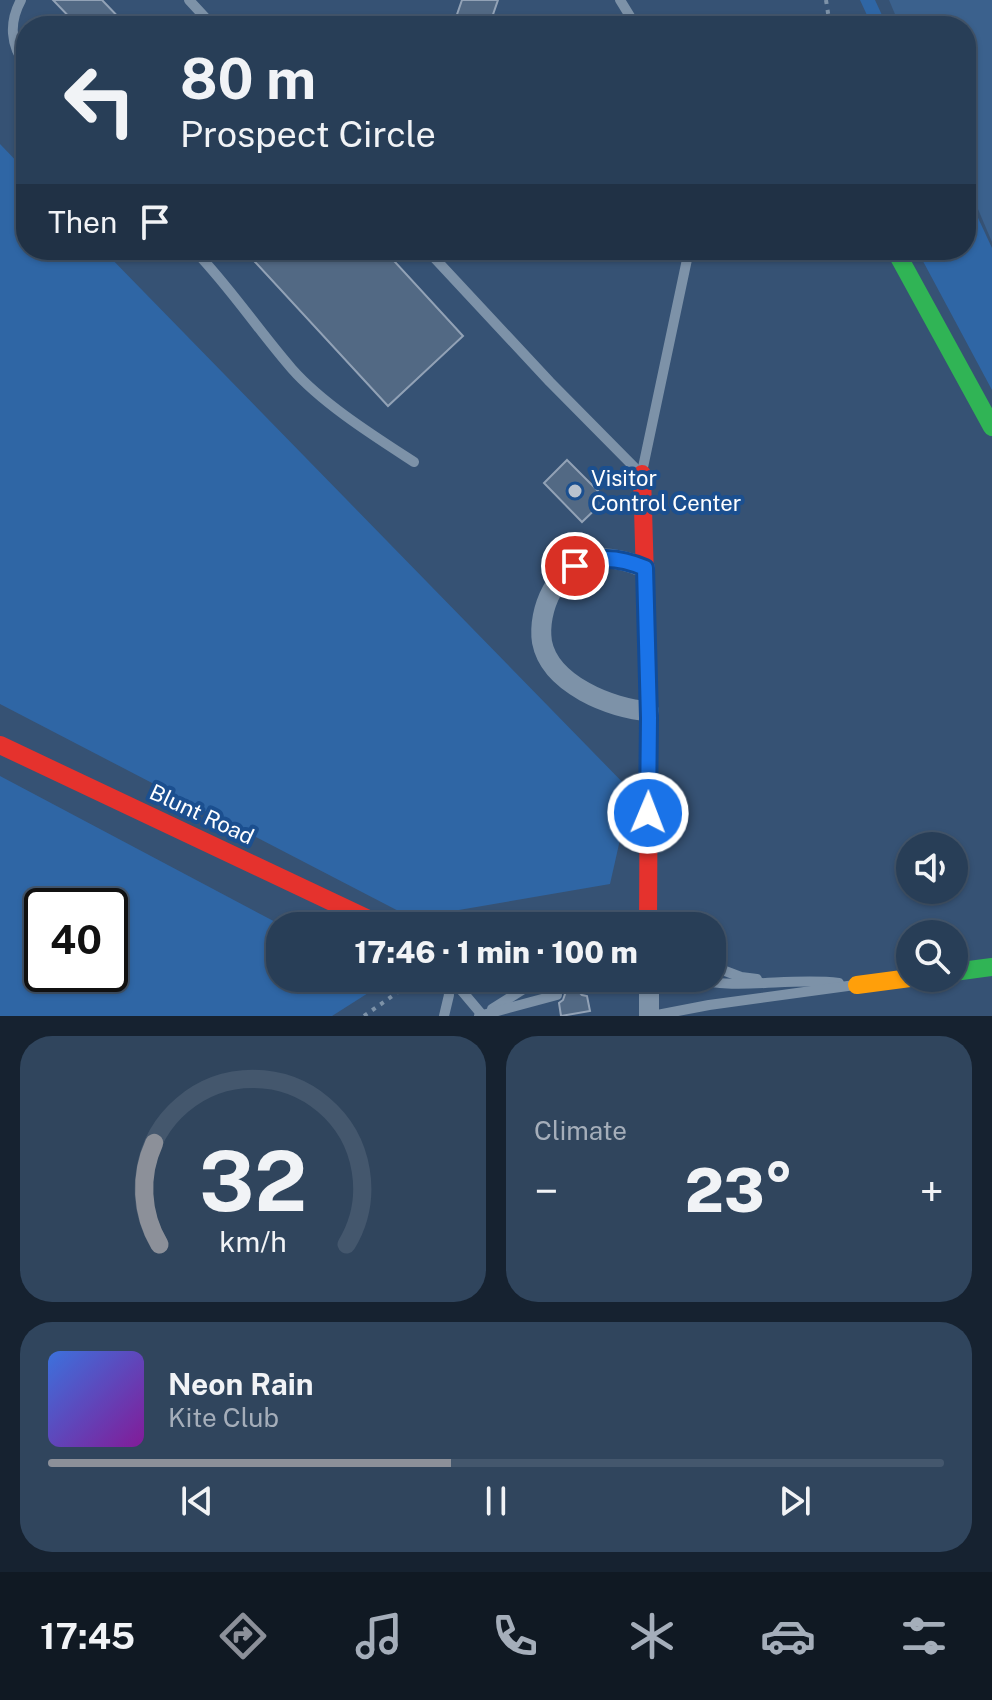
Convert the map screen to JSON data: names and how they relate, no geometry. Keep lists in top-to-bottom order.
{
  "streets": {
    "street": ["Blunt Road"]
  },
  "places": ["Visitor Control Center"],
  "page": {
    "turn": ["80 m", "Prospect Circle"],
    "then": "Then",
    "limit": "40",
    "trip": "17:46 · 1 min · 100 m",
    "tile": "Climate",
    "heat": ["−", "23°", "+"],
    "song": ["Neon Rain", "Kite Club"],
    "tabs": "17:45",
    "gauge": ["32", "km/h"]
  }
}
